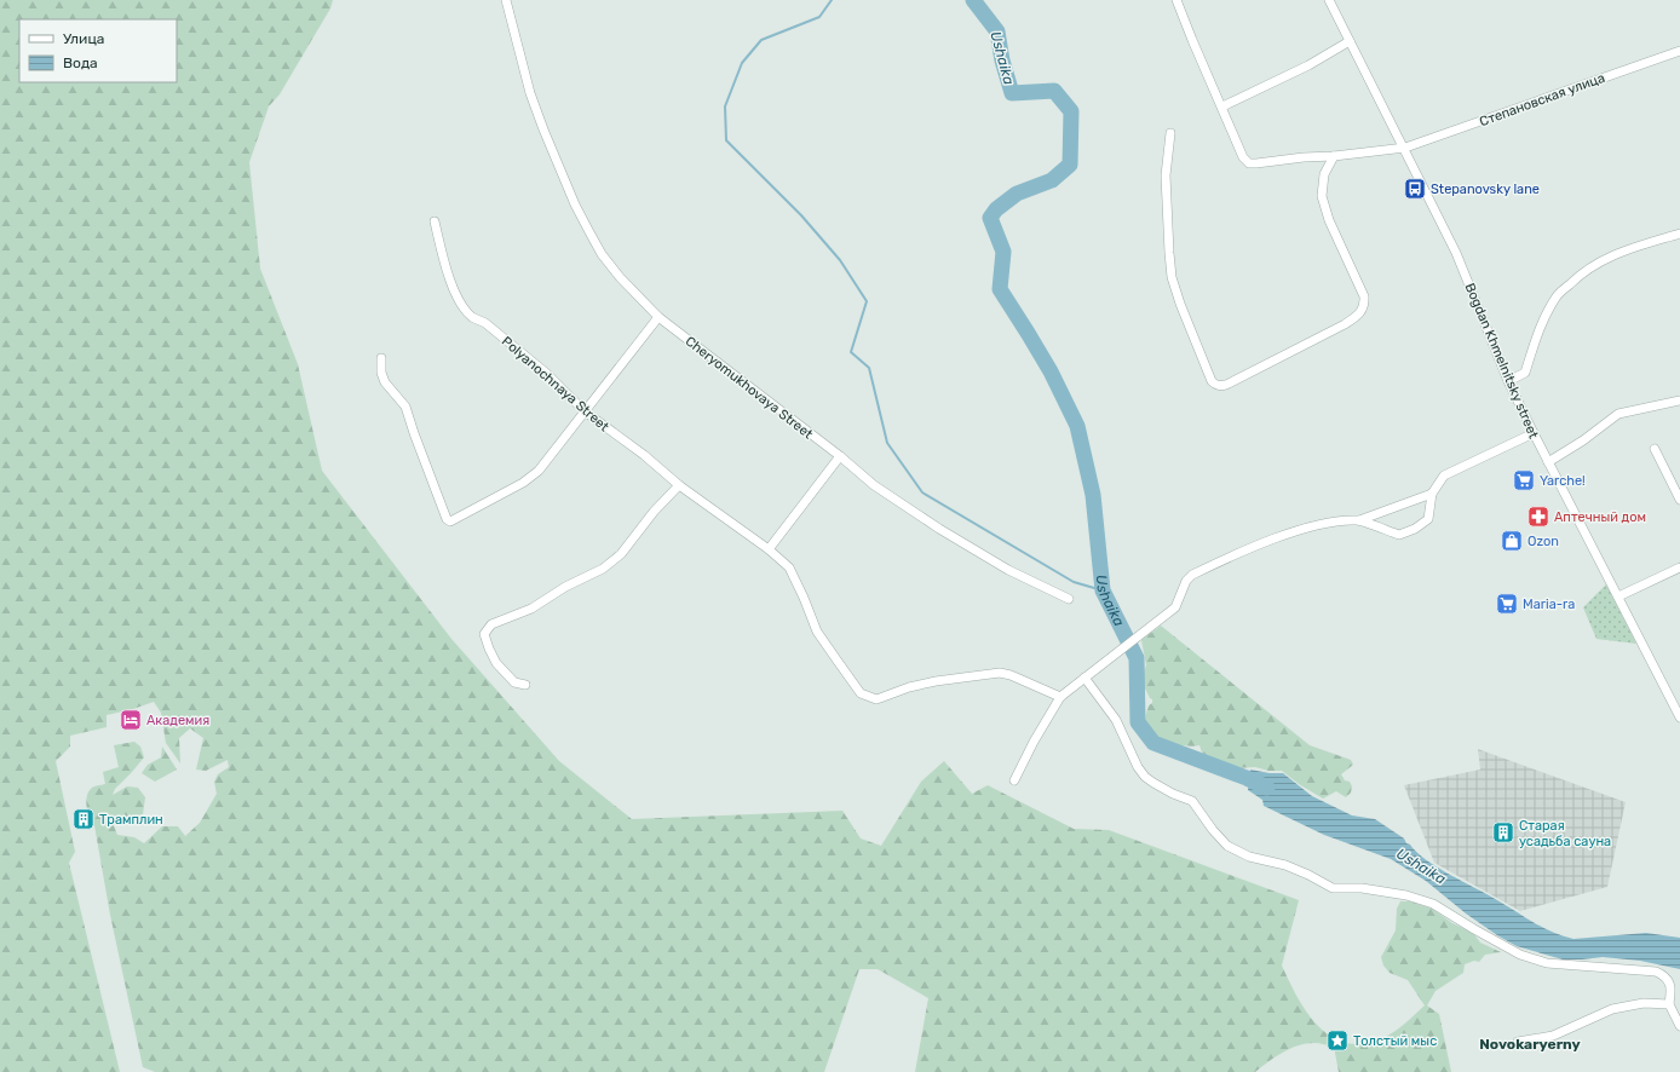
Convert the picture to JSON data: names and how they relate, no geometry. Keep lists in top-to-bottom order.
{
  "streets": {
    "street": [
      "Степановская улица",
      "Bogdan Khmelnitsky street",
      "Polyanochnaya Street",
      "Cheryomukhovaya Street"
    ]
  },
  "crossings": [
    ["Степановская улица", "Bogdan Khmelnitsky street"]
  ],
  "districts": ["Novokaryerny"],
  "water": ["Ushaika"],
  "places": {
    "bus stop": ["Stepanovsky lane"],
    "supermarket": ["Yarche!", "Maria-ra"],
    "pharmacy": ["Аптечный дом"],
    "shop": ["Ozon"],
    "hotel": ["Академия"],
    "building": ["Трамплин", "Старая усадьба сауна"],
    "place": ["Толстый мыс"]
  },
  "legend": ["Улица", "Вода"]
}
